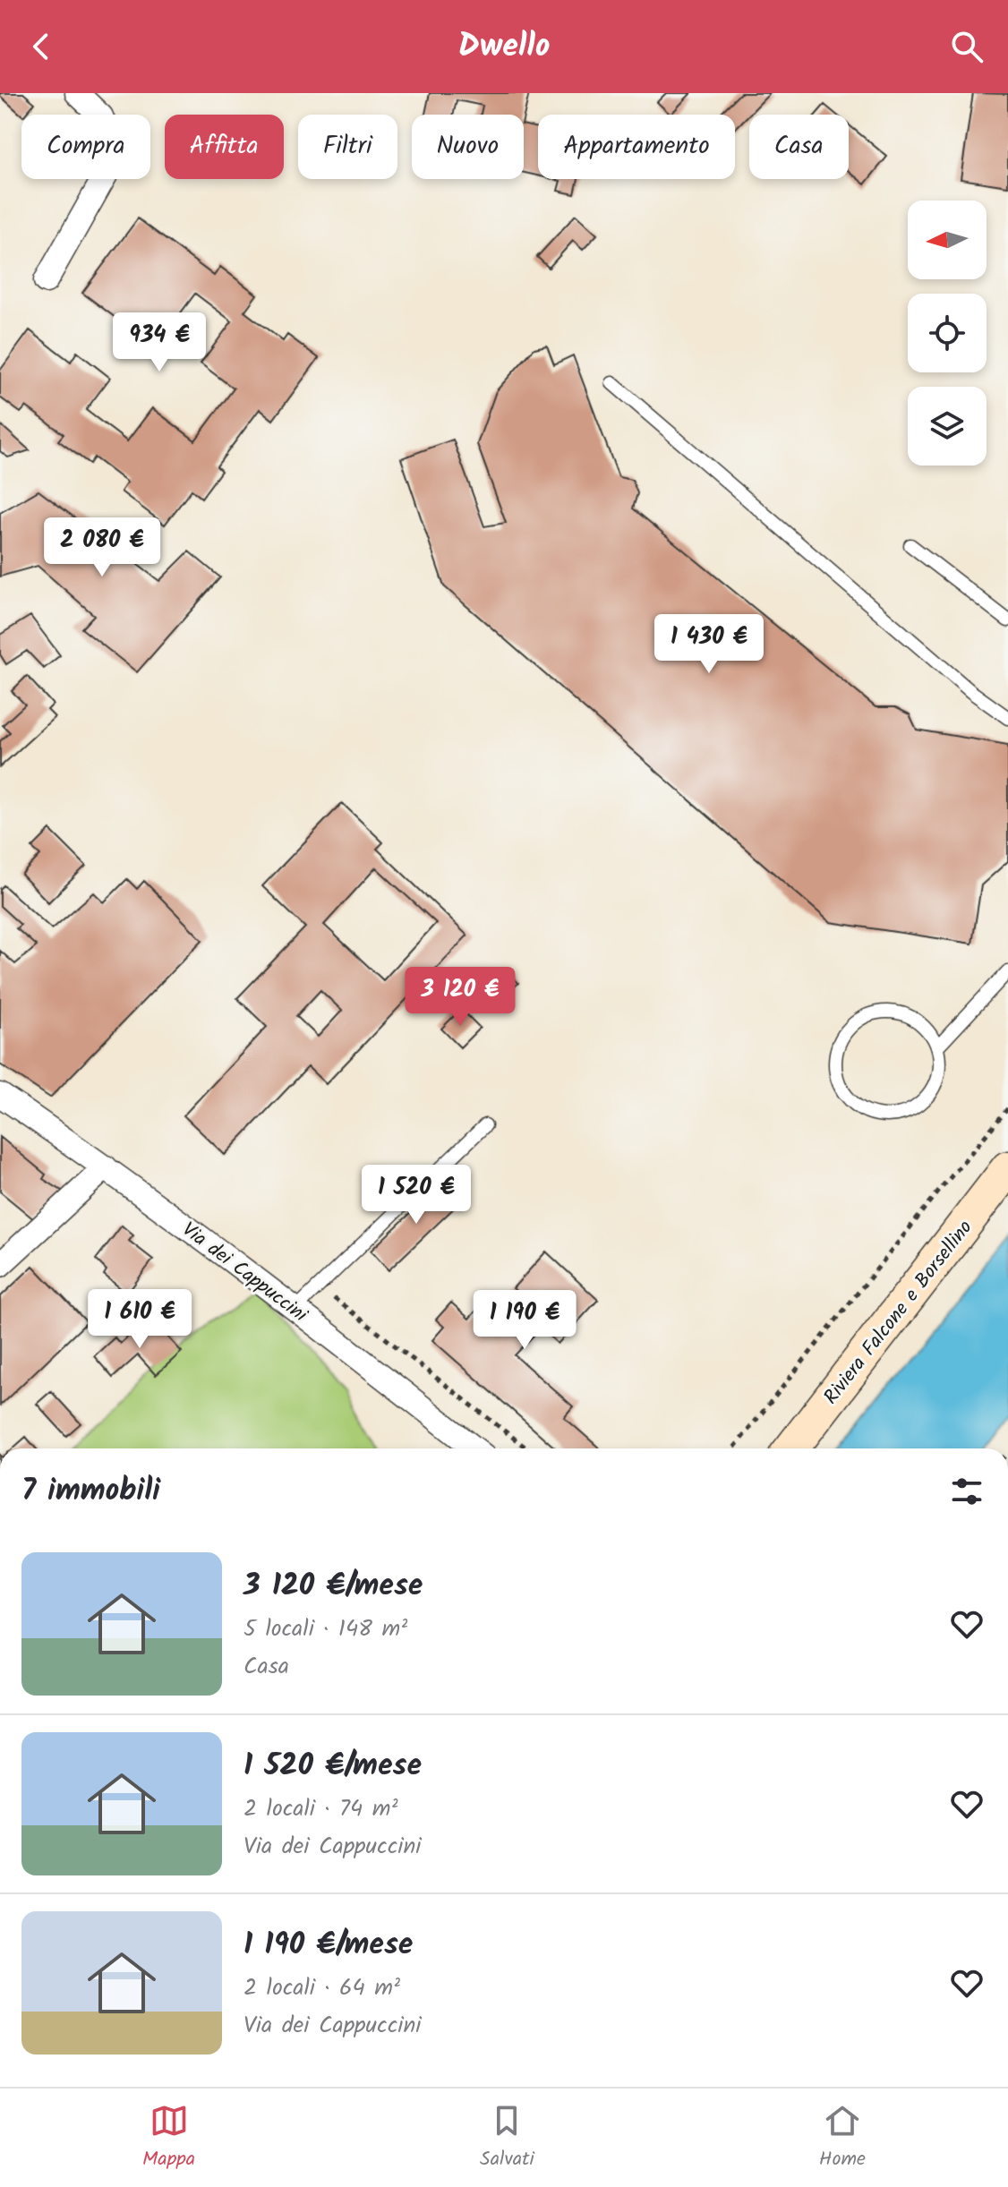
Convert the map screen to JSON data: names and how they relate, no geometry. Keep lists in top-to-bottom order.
{
  "streets": {
    "main road": ["Riviera Falcone e Borsellino"],
    "street": ["Via dei Cappuccini"]
  },
  "north": "left",
  "page": {
    "header": "Dwello",
    "chip": [
      "Compra",
      "Affitta",
      "Filtri",
      "Nuovo",
      "Appartamento",
      "Casa"
    ],
    "price": [
      "934 €",
      "2 080 €",
      "1 430 €",
      "3 120 €",
      "1 520 €",
      "1 610 €",
      "1 190 €"
    ],
    "heading": "7 immobili",
    "list": [
      {
        "name": "3 120 €/mese",
        "note": "5 locali · 148 m² · Casa"
      },
      {
        "name": "1 520 €/mese",
        "note": "2 locali · 74 m² · Via dei Cappuccini"
      },
      {
        "name": "1 190 €/mese",
        "note": "2 locali · 64 m² · Via dei Cappuccini"
      }
    ],
    "tabs": ["Mappa", "Salvati", "Home"]
  }
}
